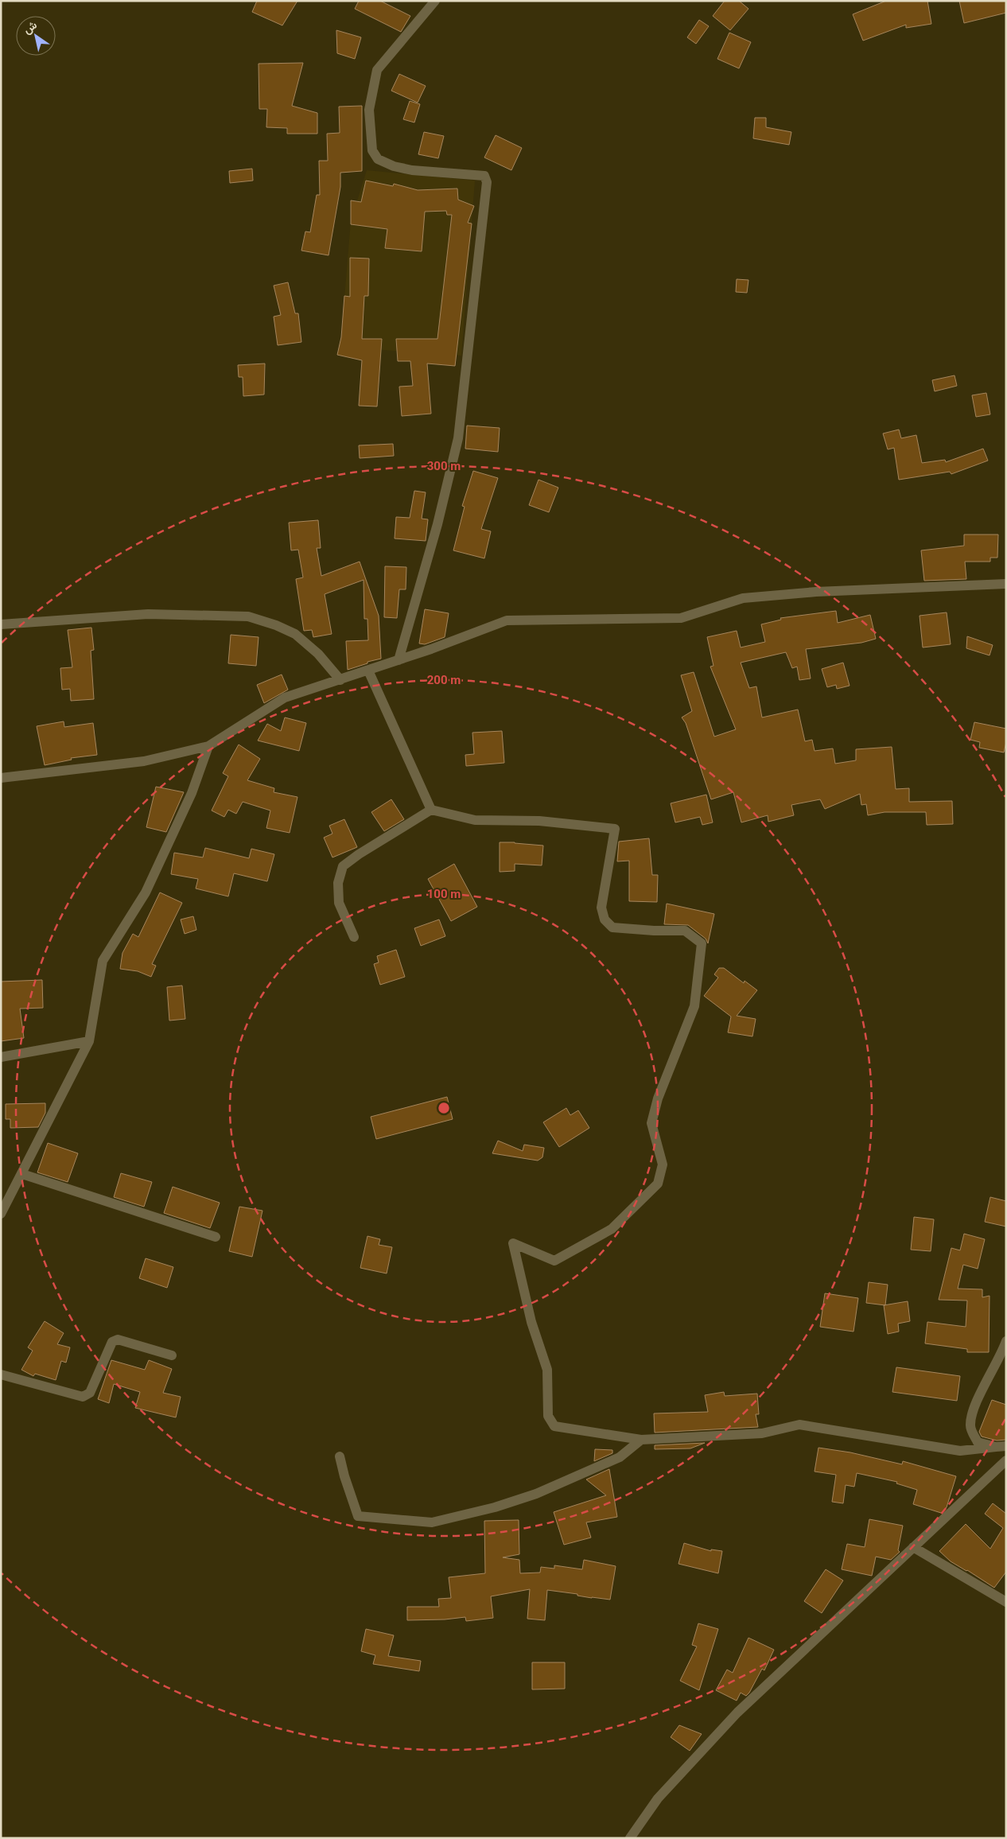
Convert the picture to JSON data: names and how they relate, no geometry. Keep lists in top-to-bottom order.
{
  "north": "top left",
  "rings": ["300 m", "200 m", "100 m"]
}
